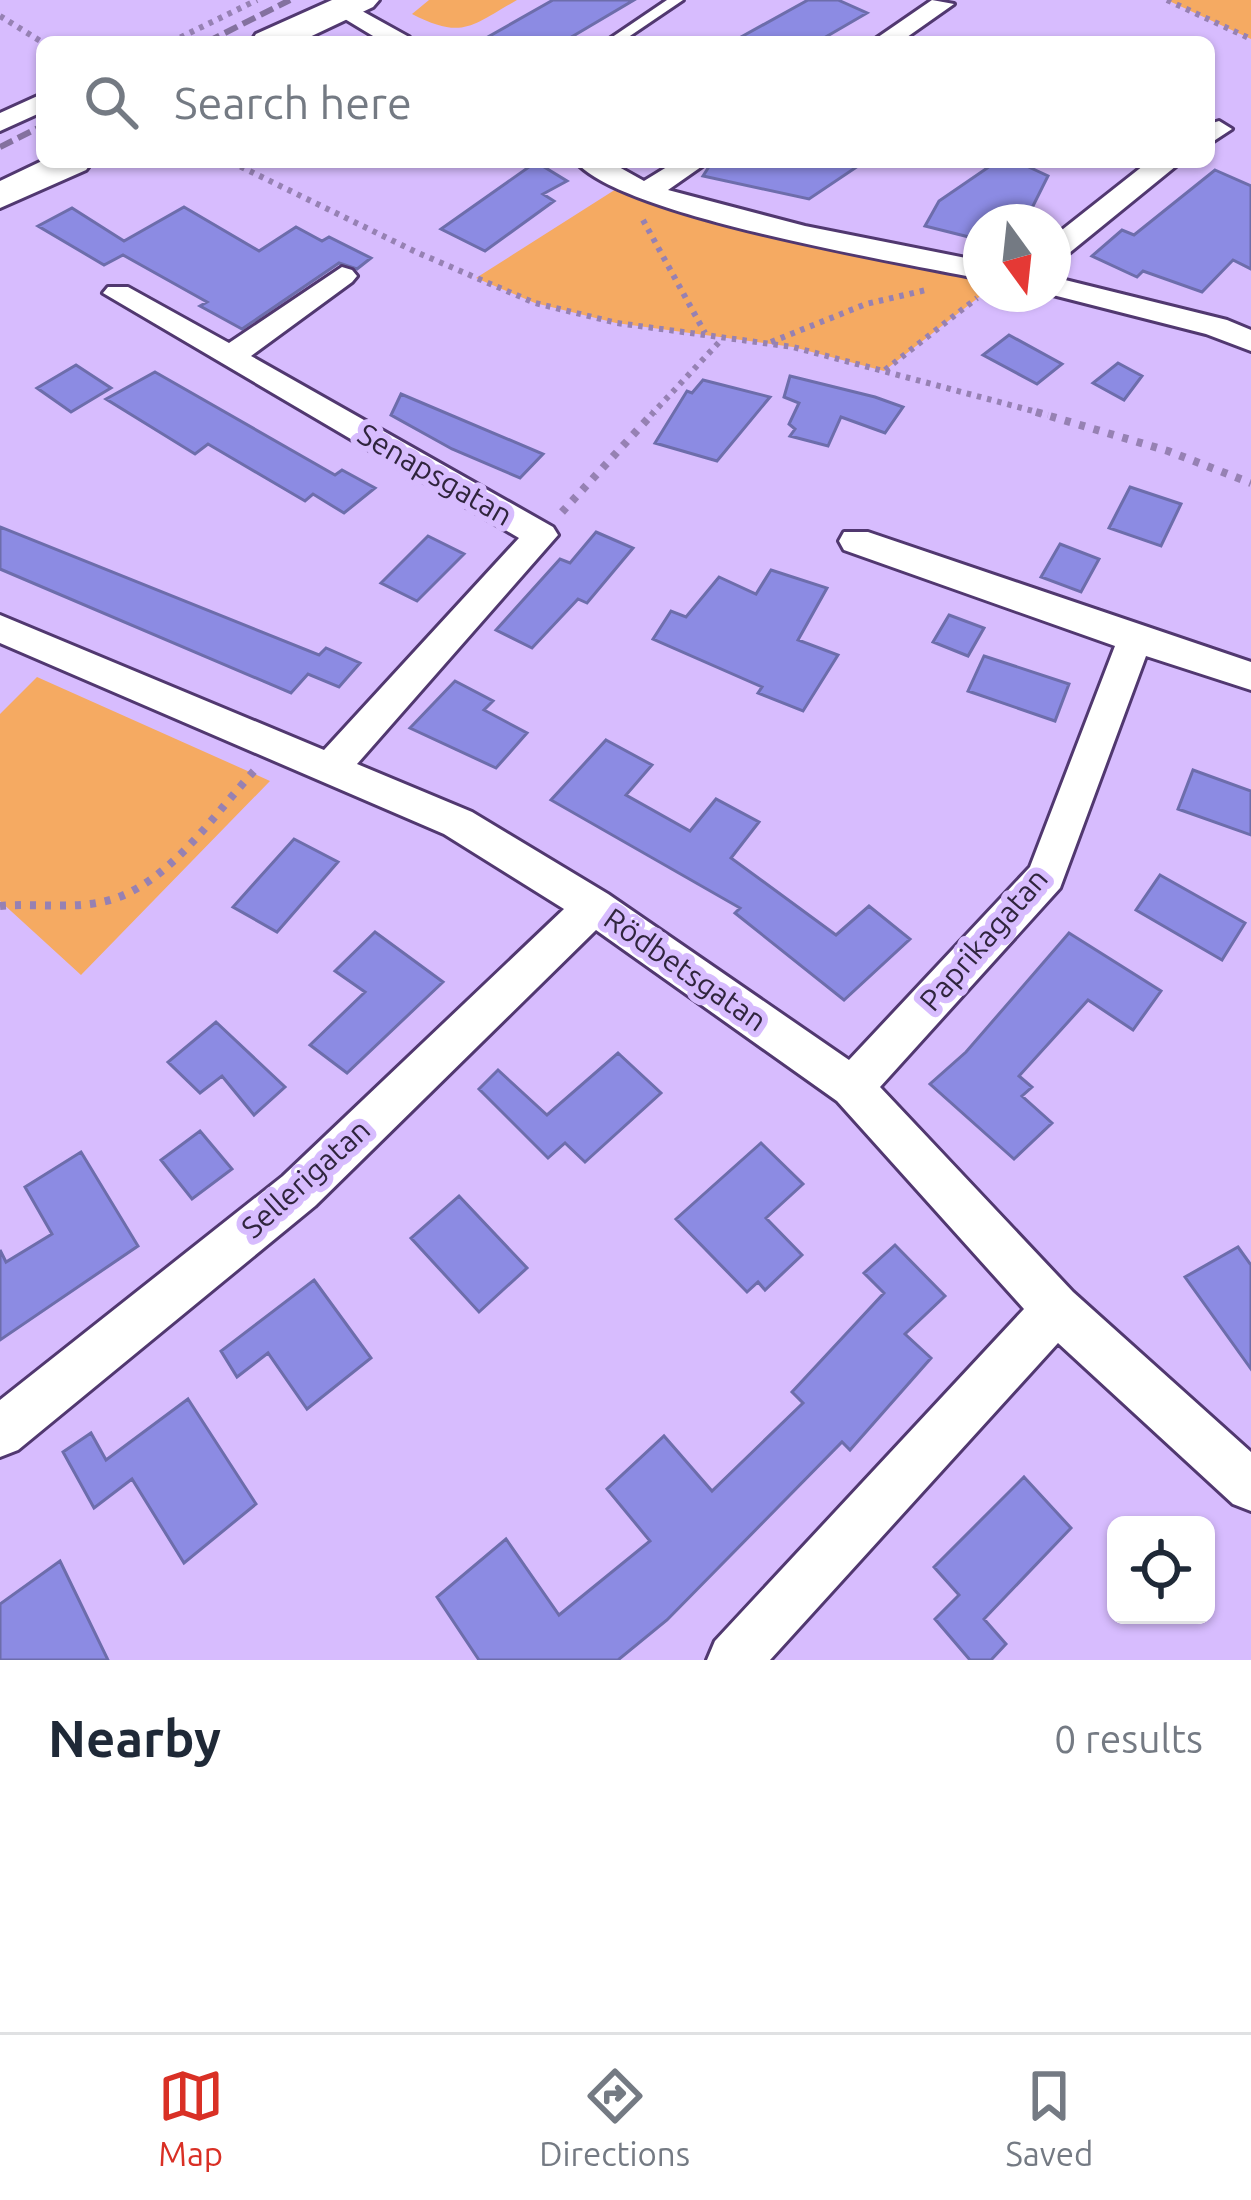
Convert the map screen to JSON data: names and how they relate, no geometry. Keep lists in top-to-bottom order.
{
  "streets": {
    "street": [
      "Senapsgatan",
      "Paprikagatan",
      "Rödbetsgatan",
      "Sellerigatan"
    ]
  },
  "crossings": [
    ["Senapsgatan", "Rödbetsgatan"],
    ["Paprikagatan", "Rödbetsgatan"],
    ["Rödbetsgatan", "Sellerigatan"]
  ],
  "north": "bottom",
  "page": {
    "search": "Search here",
    "heading": ["Nearby", "0 results"],
    "nav": ["Map", "Directions", "Saved"]
  }
}
